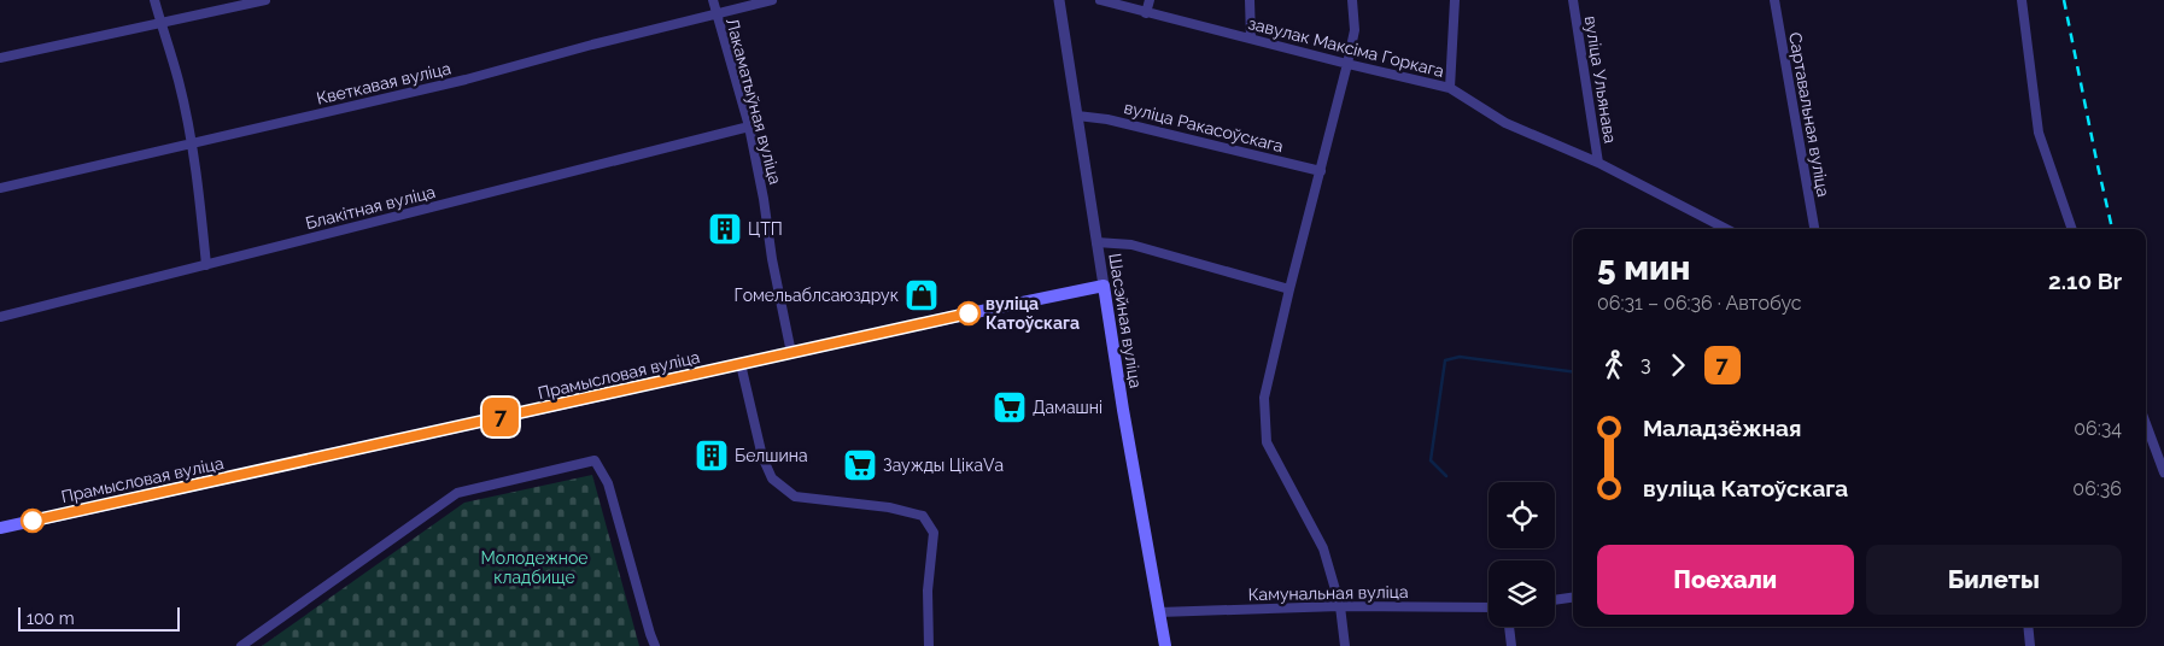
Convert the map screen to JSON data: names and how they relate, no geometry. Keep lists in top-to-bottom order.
{
  "streets": {
    "main road": ["Шасэйная вуліца", "Прамысловая вуліца"],
    "street": [
      "завулак Максіма Горкага",
      "вуліца Ульянава",
      "Кветкавая вуліца",
      "Лакаматыўная вуліца",
      "Сартавальная вуліца",
      "вуліца Ракасоўскага",
      "Блакітная вуліца",
      "Камунальная вуліца"
    ]
  },
  "crossings": [
    ["завулак Максіма Горкага", "вуліца Ульянава"],
    ["Кветкавая вуліца", "Лакаматыўная вуліца"],
    ["Лакаматыўная вуліца", "Блакітная вуліца"],
    ["Лакаматыўная вуліца", "Прамысловая вуліца"],
    ["вуліца Ракасоўскага", "Шасэйная вуліца"],
    ["Шасэйная вуліца", "Прамысловая вуліца"],
    ["Шасэйная вуліца", "Камунальная вуліца"]
  ],
  "parks": ["Молодежное кладбище"],
  "places": {
    "building": ["ЦТП", "Белшина"],
    "shop": ["Гомельаблсаюздрук"],
    "other": ["вуліца Катоўскага"],
    "supermarket": ["Дамашні", "Заужды ЦікаVа"]
  },
  "lines": ["bus line 7"],
  "scale_bar": "100 m",
  "page": {
    "on_map": "7",
    "heading": ["5 мин", "06:31 – 06:36 · Автобус", "2.10 Br"],
    "legs": ["3", "7"],
    "list": [
      {
        "name": "Маладзёжная",
        "value": "06:34"
      },
      {
        "name": "вуліца Катоўскага",
        "value": "06:36"
      }
    ],
    "buttons": ["Поехали", "Билеты"],
    "scale": "100 m"
  }
}
